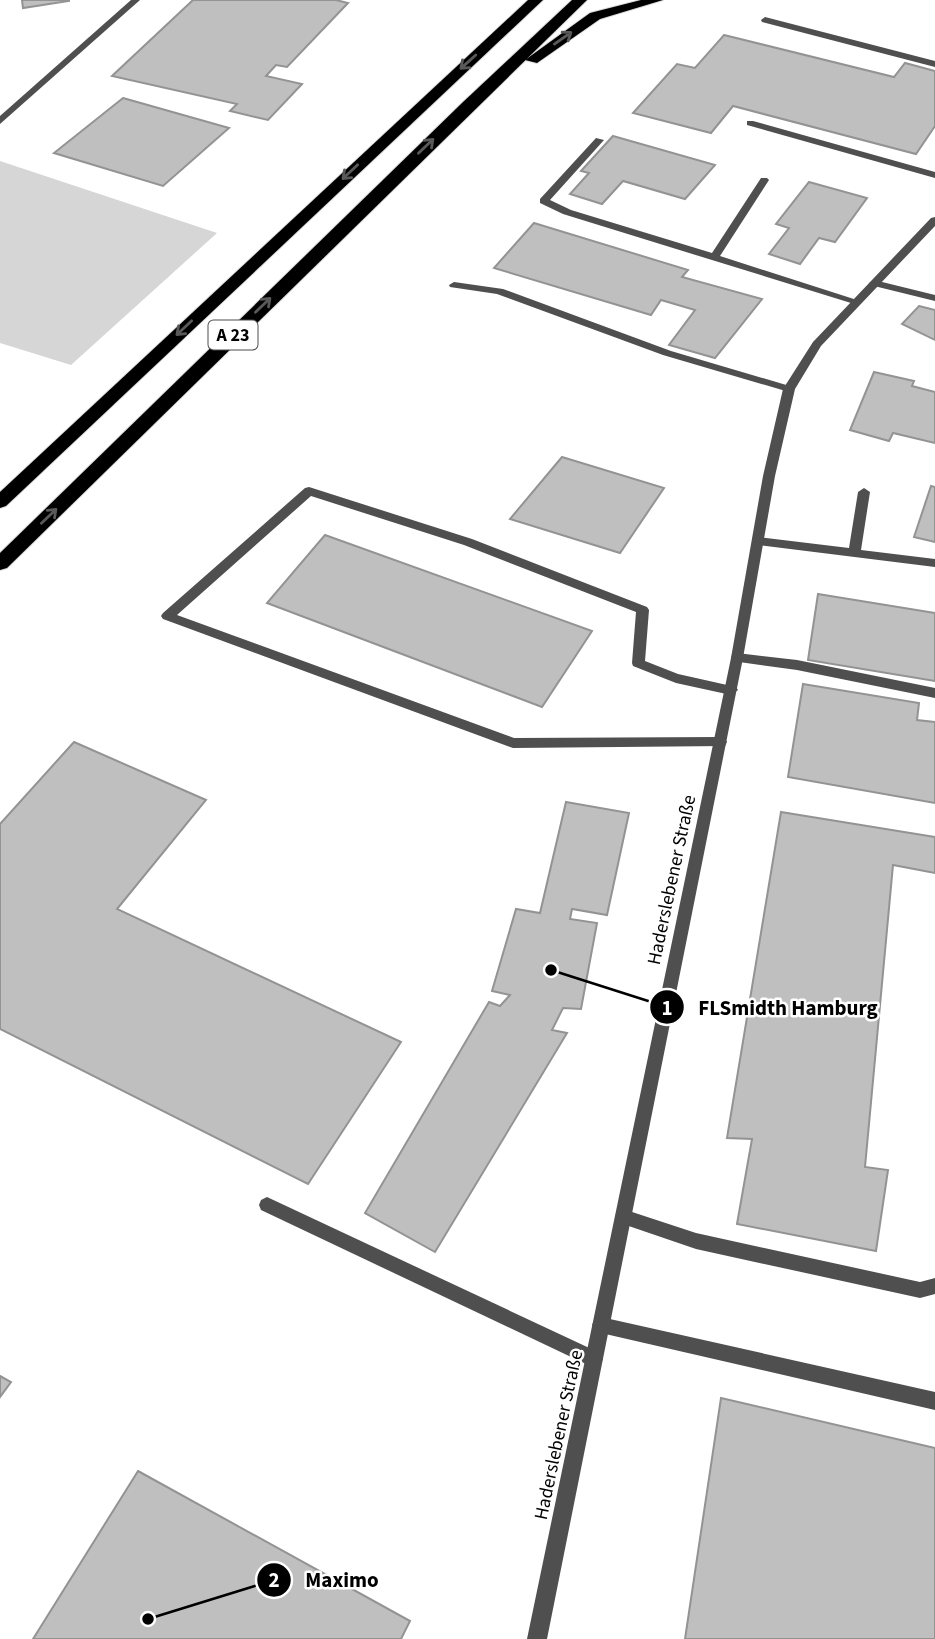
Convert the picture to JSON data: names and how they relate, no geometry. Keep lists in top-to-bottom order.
{
  "streets": {
    "highway": ["A 23"],
    "street": ["Haderslebener Straße"]
  },
  "places": ["FLSmidth Hamburg", "Maximo"]
}
